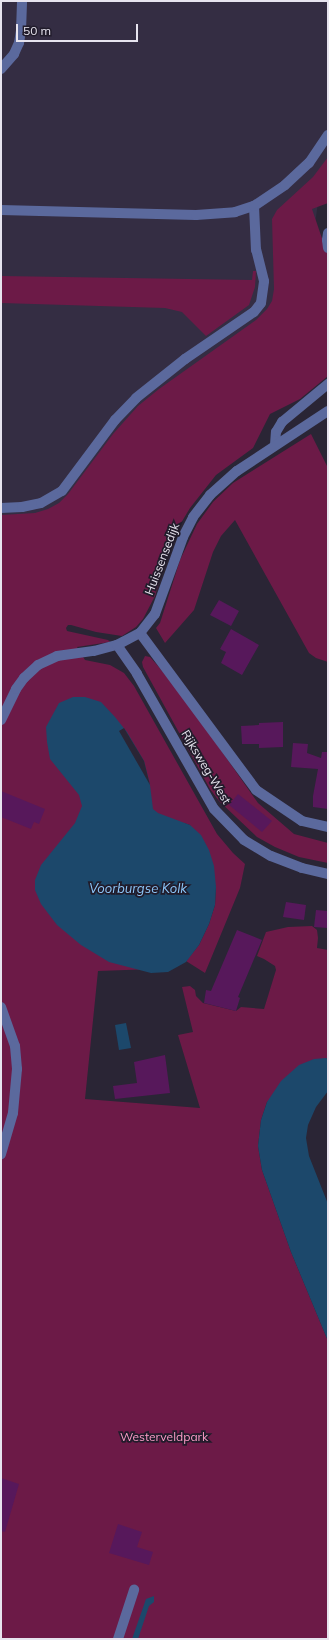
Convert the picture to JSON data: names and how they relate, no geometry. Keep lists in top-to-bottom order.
{
  "streets": {
    "street": ["Huissensedijk", "Rijksweg-West"]
  },
  "crossings": [
    ["Huissensedijk", "Rijksweg-West"]
  ],
  "water": ["Voorburgse Kolk"],
  "parks": ["Westerveldpark"],
  "scale_bar": "50 m"
}
